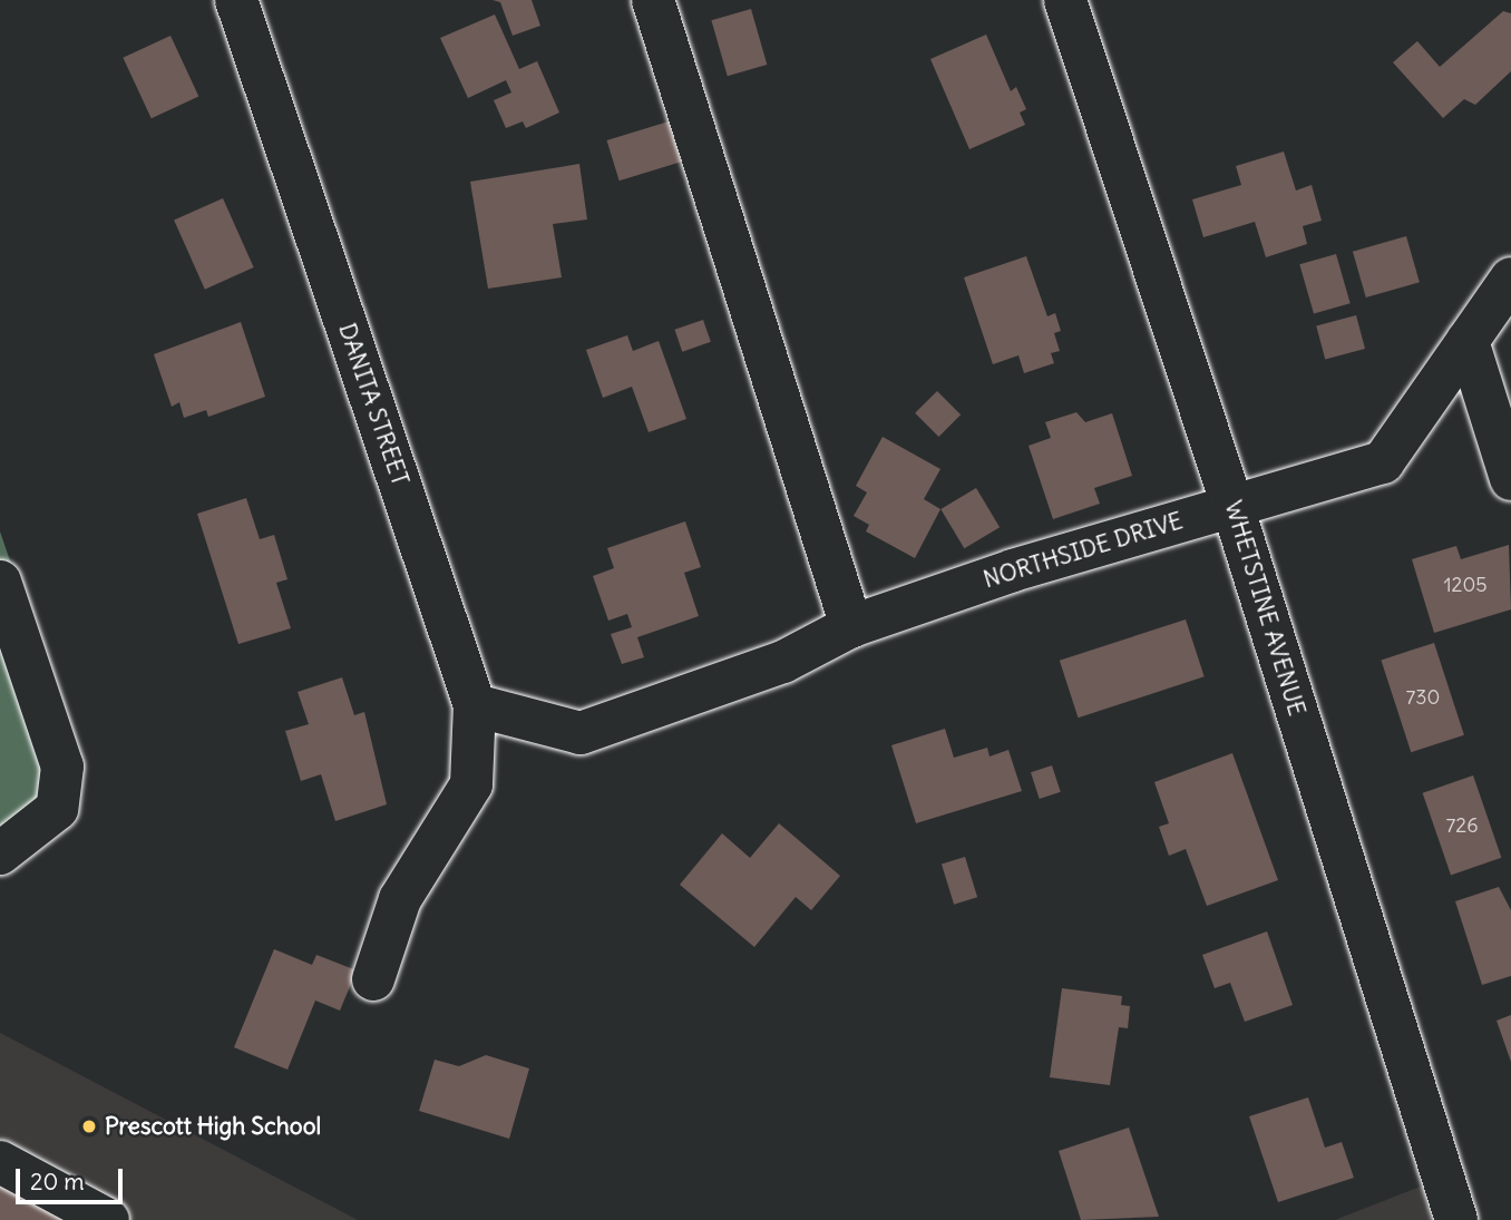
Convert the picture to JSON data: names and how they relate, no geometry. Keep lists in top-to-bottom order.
{
  "streets": {
    "street": ["DANITA STREET", "NORTHSIDE DRIVE", "WHETSTINE AVENUE"]
  },
  "crossings": [
    ["DANITA STREET", "NORTHSIDE DRIVE"],
    ["NORTHSIDE DRIVE", "WHETSTINE AVENUE"]
  ],
  "places": ["Prescott High School"],
  "house_numbers": ["1205", "730", "726"],
  "scale_bar": "20 m"
}
